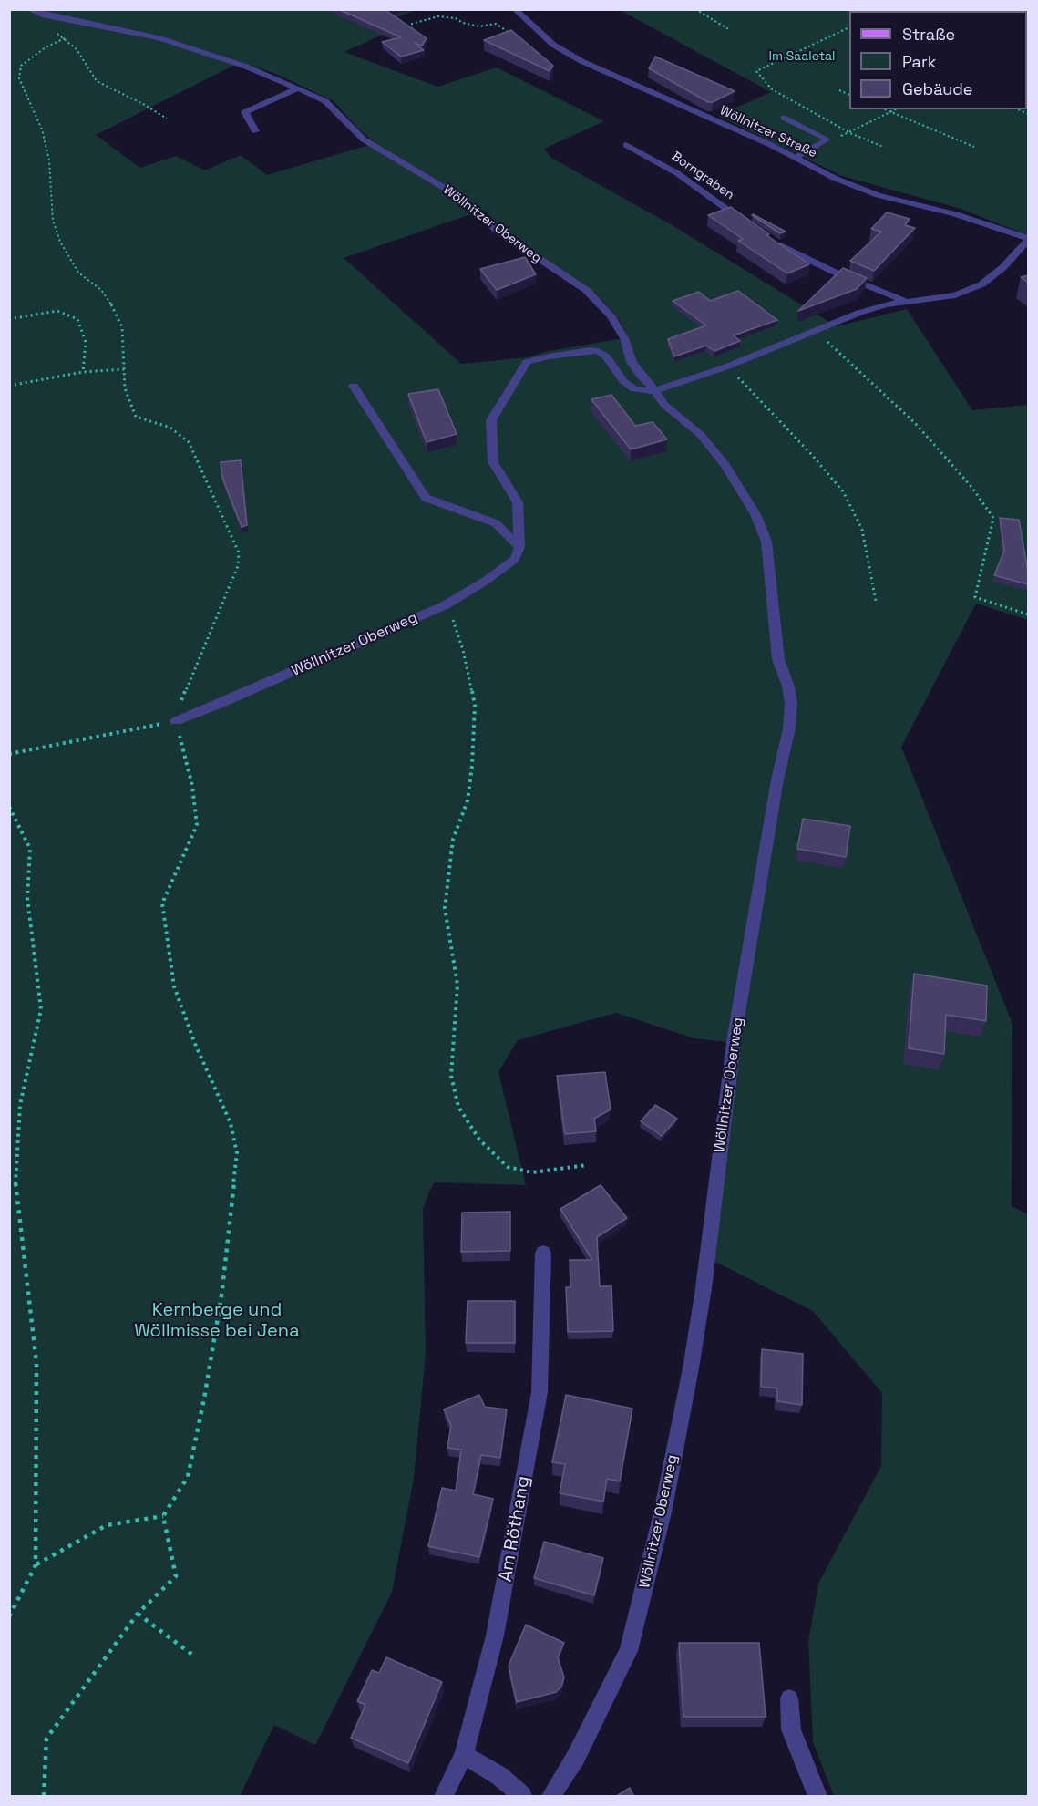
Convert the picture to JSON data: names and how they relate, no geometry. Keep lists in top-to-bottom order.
{
  "streets": {
    "street": [
      "Wöllnitzer Straße",
      "Borngraben",
      "Wöllnitzer Oberweg",
      "Am Röthang"
    ]
  },
  "parks": ["Im Saaletal", "Kernberge und Wöllmisse bei Jena"],
  "legend": ["Straße", "Park", "Gebäude"]
}
